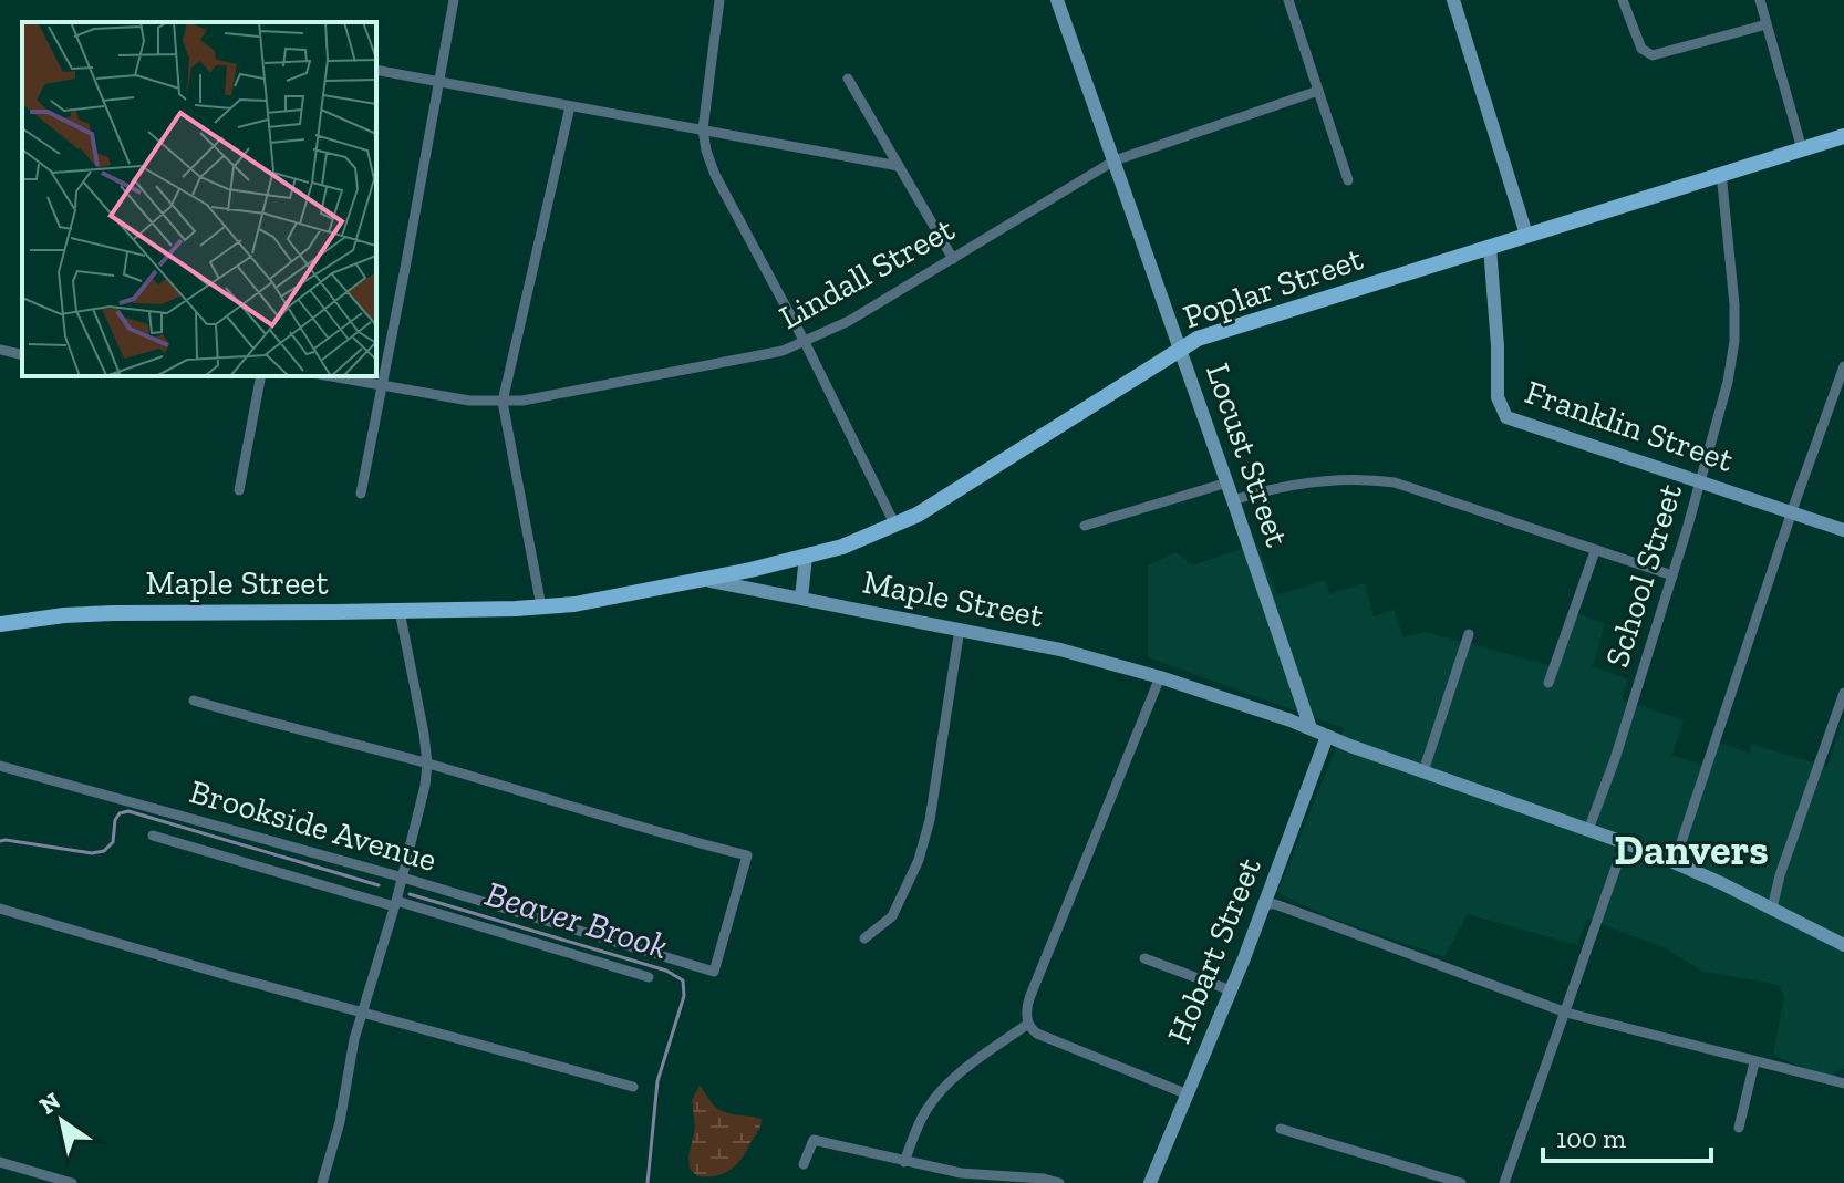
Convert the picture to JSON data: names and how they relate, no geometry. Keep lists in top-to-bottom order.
{
  "streets": {
    "main road": [
      "Poplar Street",
      "Franklin Street",
      "Locust Street",
      "Maple Street",
      "Hobart Street"
    ],
    "street": ["Lindall Street", "School Street", "Brookside Avenue"]
  },
  "crossings": [
    ["Lindall Street", "Locust Street"],
    ["Poplar Street", "Franklin Street"],
    ["Poplar Street", "Locust Street"],
    ["Poplar Street", "School Street"],
    ["Poplar Street", "Maple Street"],
    ["Franklin Street", "School Street"],
    ["Locust Street", "Maple Street"],
    ["School Street", "Maple Street"],
    ["Maple Street", "Hobart Street"]
  ],
  "districts": ["Danvers"],
  "water": ["Beaver Brook"],
  "scale_bar": "100 m",
  "north": "top left"
}
